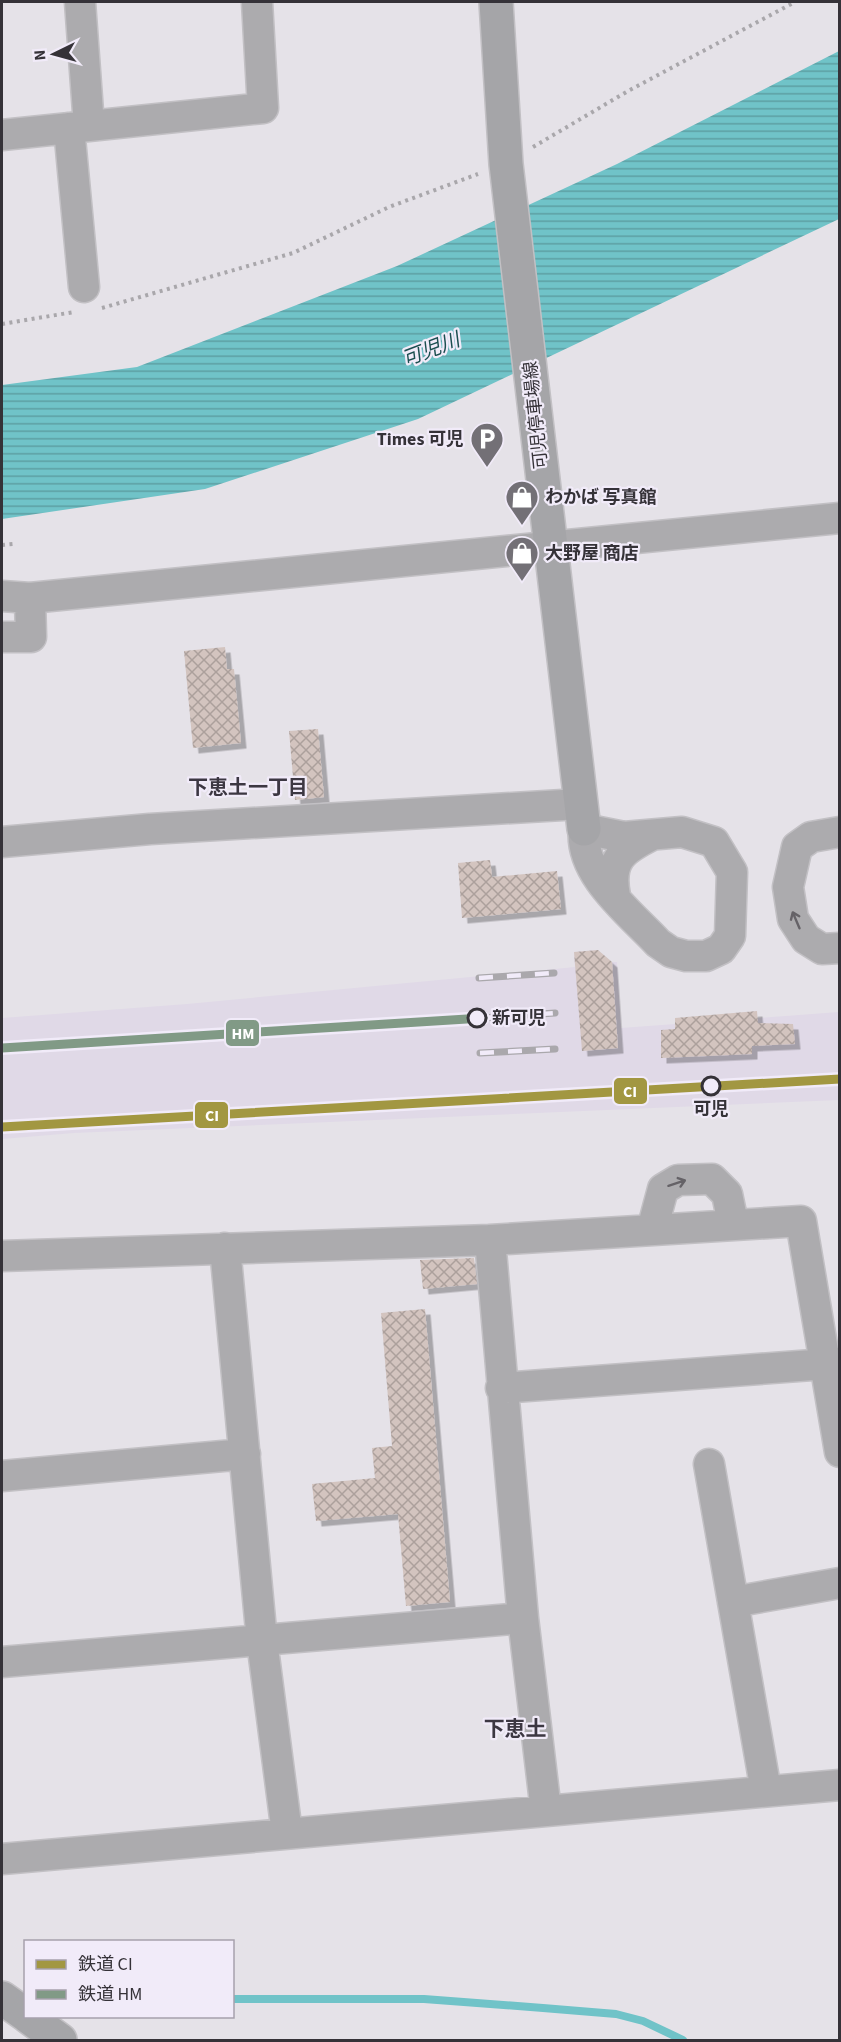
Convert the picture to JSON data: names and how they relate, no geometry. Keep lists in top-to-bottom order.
{
  "streets": {
    "main road": ["可児停車場線"]
  },
  "districts": ["下恵土一丁目", "下恵土"],
  "water": ["可児川"],
  "places": {
    "parking": ["Times 可児"],
    "shop": ["わかば 写真館", "大野屋 商店"],
    "other": ["新可児", "可児"]
  },
  "lines": ["rail line HM", "rail line CI"],
  "legend": ["鉄道 CI", "鉄道 HM"],
  "north": "left"
}
